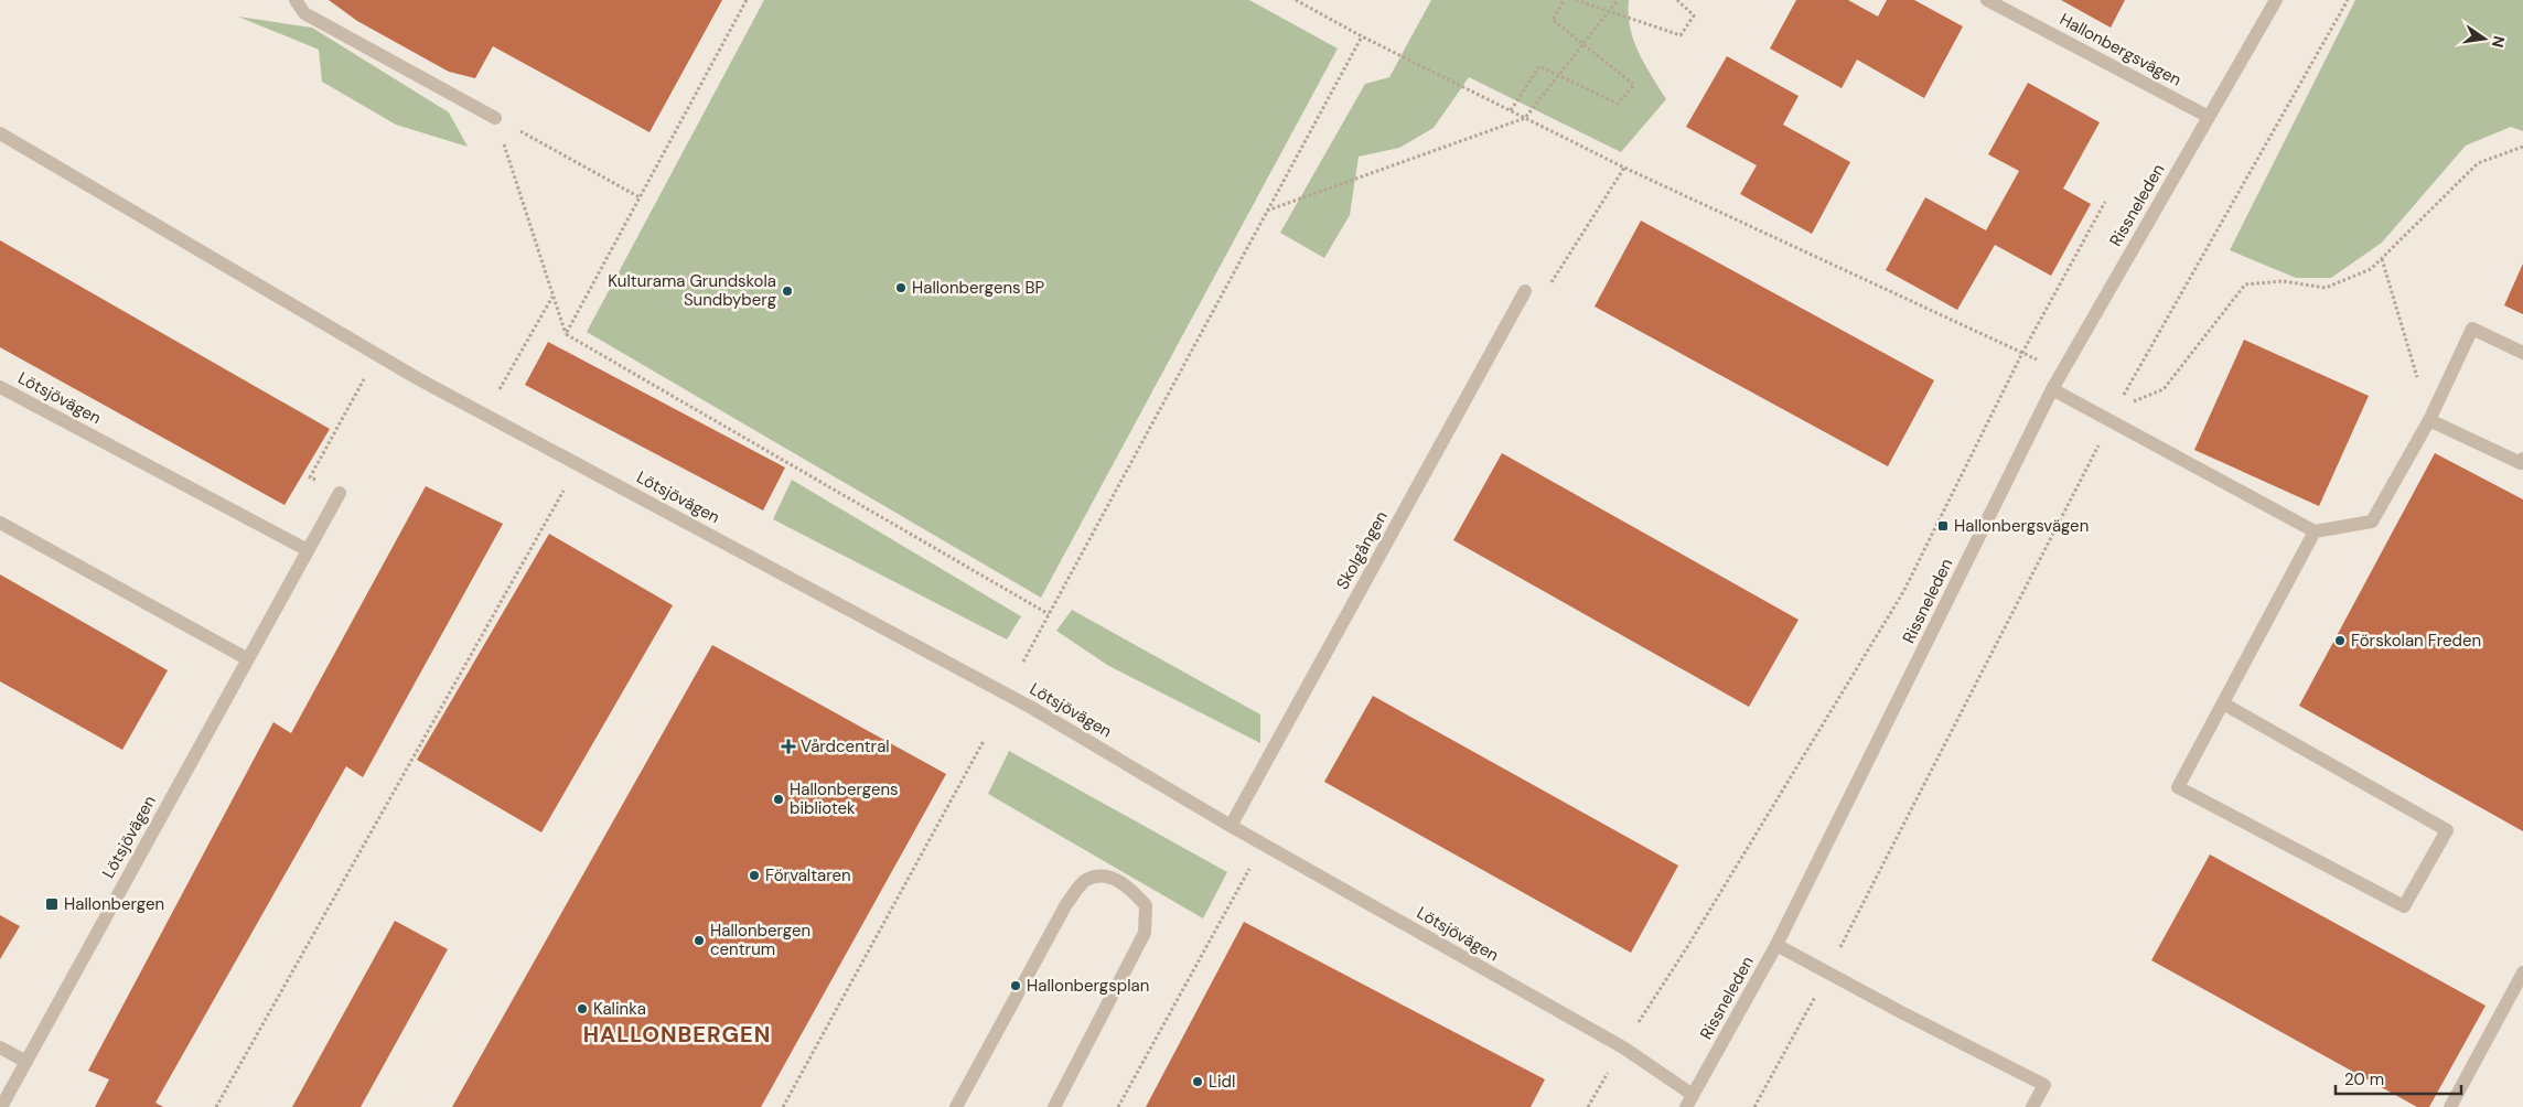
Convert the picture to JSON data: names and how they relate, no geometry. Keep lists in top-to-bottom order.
{
  "streets": {
    "street": [
      "Hallonbergsvägen",
      "Rissneleden",
      "Lötsjövägen",
      "Skolgången"
    ]
  },
  "crossings": [
    ["Hallonbergsvägen", "Rissneleden"],
    ["Rissneleden", "Lötsjövägen"],
    ["Lötsjövägen", "Skolgången"]
  ],
  "districts": ["HALLONBERGEN"],
  "places": {
    "other": [
      "Hallonbergens BP",
      "Kulturama Grundskola Sundbyberg",
      "Förskolan Freden",
      "Hallonbergens bibliotek",
      "Förvaltaren",
      "Hallonbergen centrum",
      "Hallonbergsplan",
      "Kalinka",
      "Lidl"
    ],
    "transit": ["Hallonbergsvägen", "Hallonbergen"],
    "health": ["Vårdcentral"]
  },
  "scale_bar": "20 m",
  "north": "right"
}
